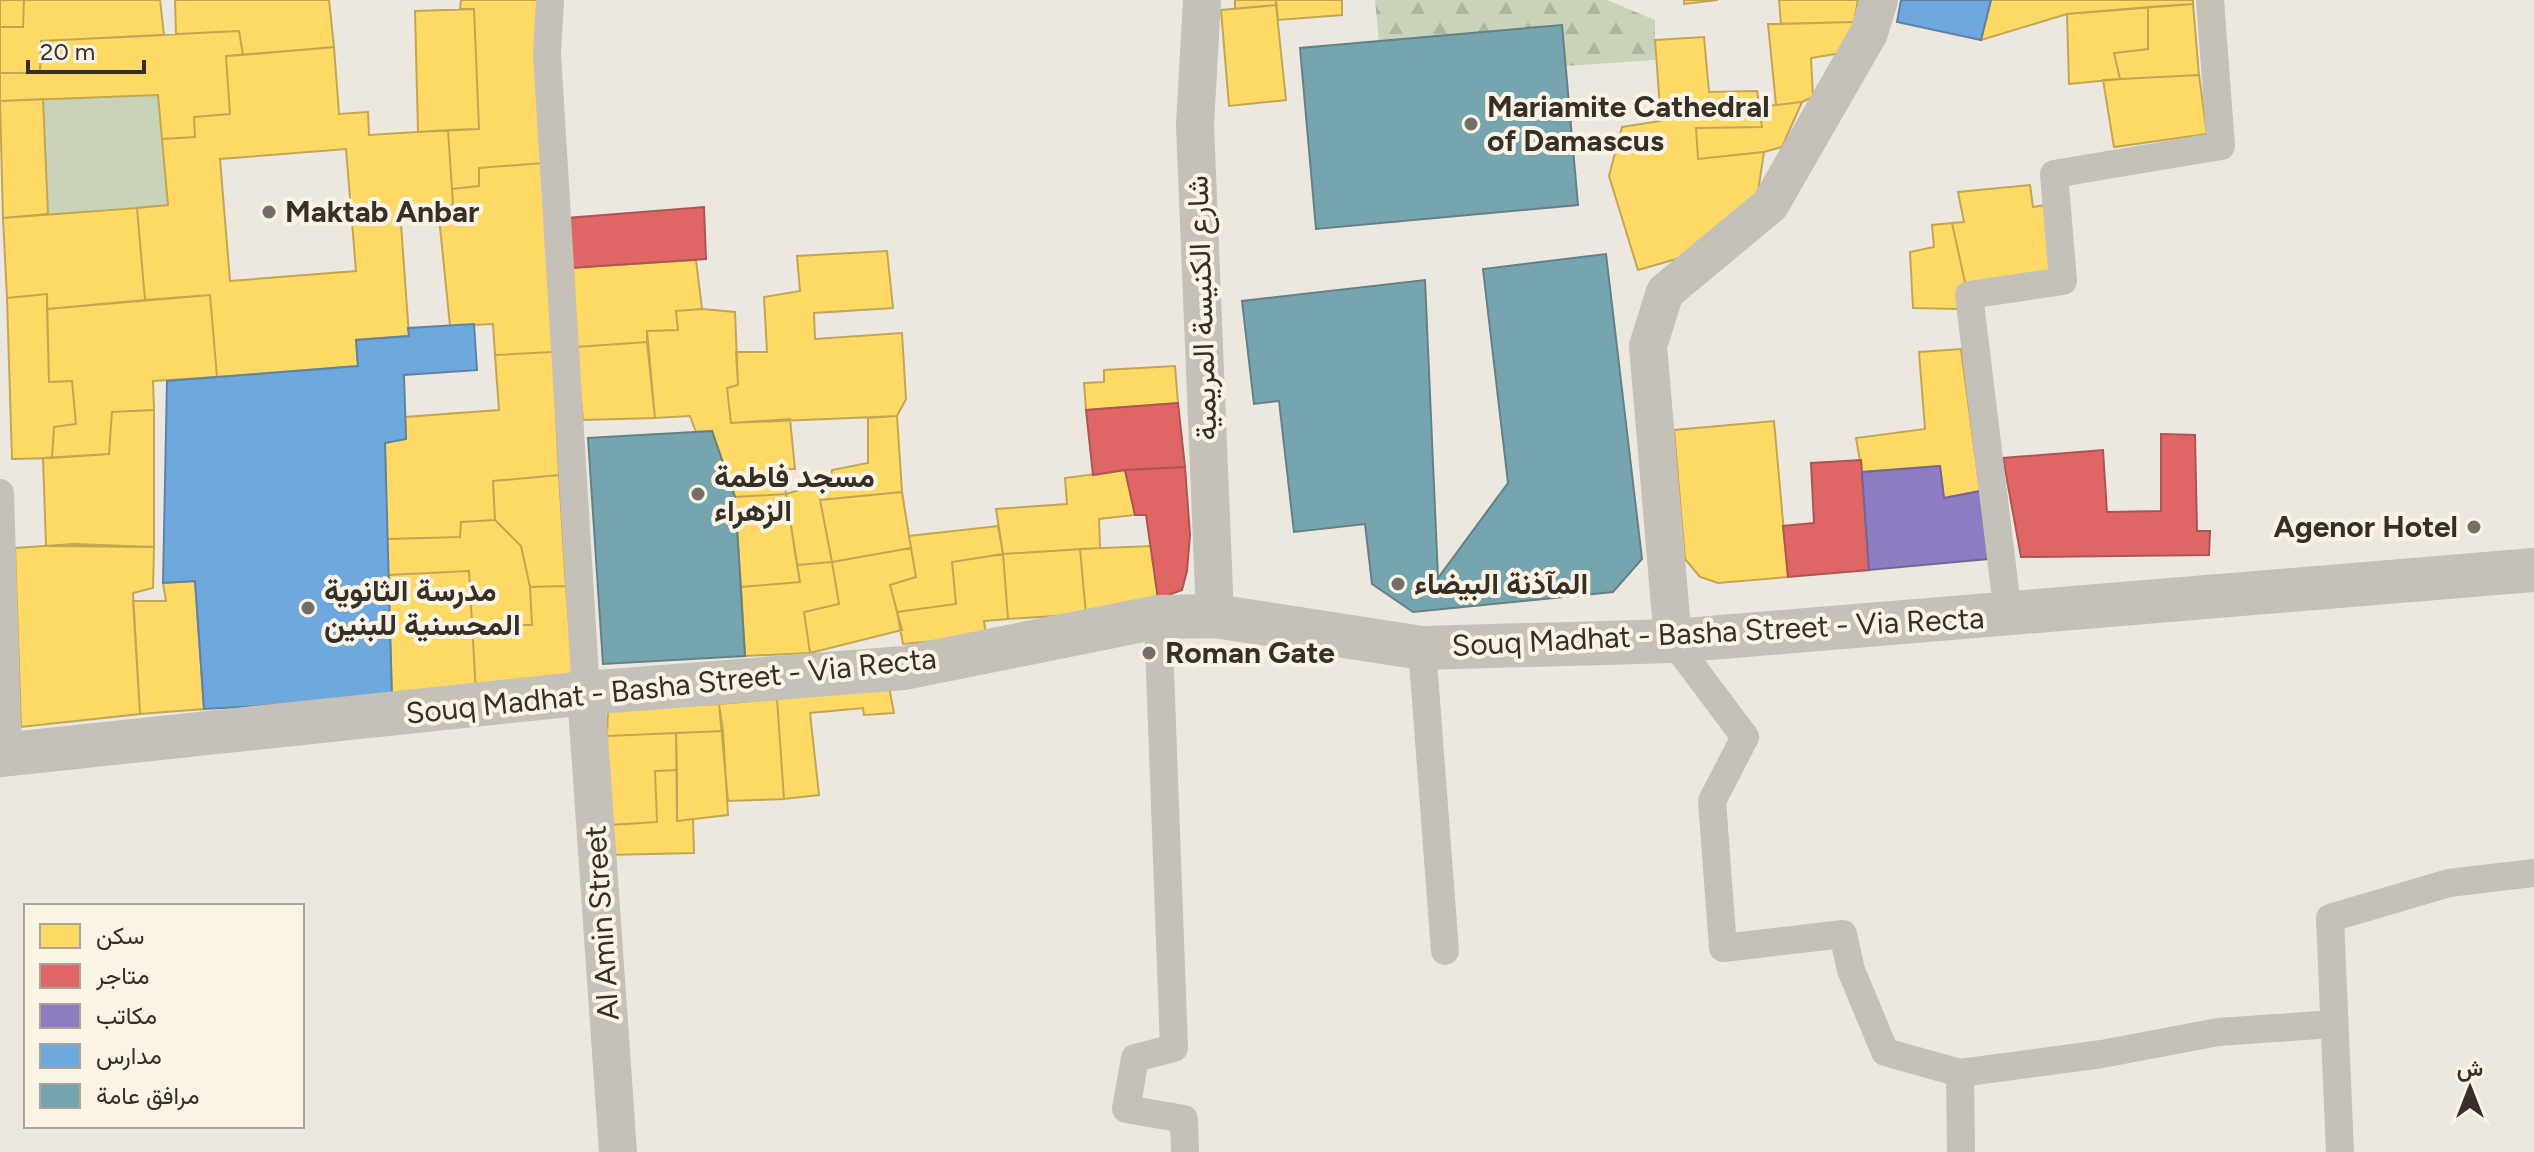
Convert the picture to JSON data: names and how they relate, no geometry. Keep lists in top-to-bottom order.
{
  "streets": {
    "street": ["شارع الكنيسة المريمية", "Souq Madhat - Basha Street - Via Recta", "Al Amin Street"]
  },
  "crossings": [
    ["شارع الكنيسة المريمية", "Souq Madhat - Basha Street - Via Recta"],
    ["Souq Madhat - Basha Street - Via Recta", "Al Amin Street"]
  ],
  "places": [
    "Mariamite Cathedral of Damascus",
    "Maktab Anbar",
    "مسجد فاطمة الزهراء",
    "Agenor Hotel",
    "المآذنة البيضاء",
    "مدرسة الثانوية المحسنية للبنين",
    "Roman Gate"
  ],
  "legend": [
    "سكن",
    "متاجر",
    "مكاتب",
    "مدارس",
    "مرافق عامة"
  ],
  "scale_bar": "20 m",
  "north": "top"
}
